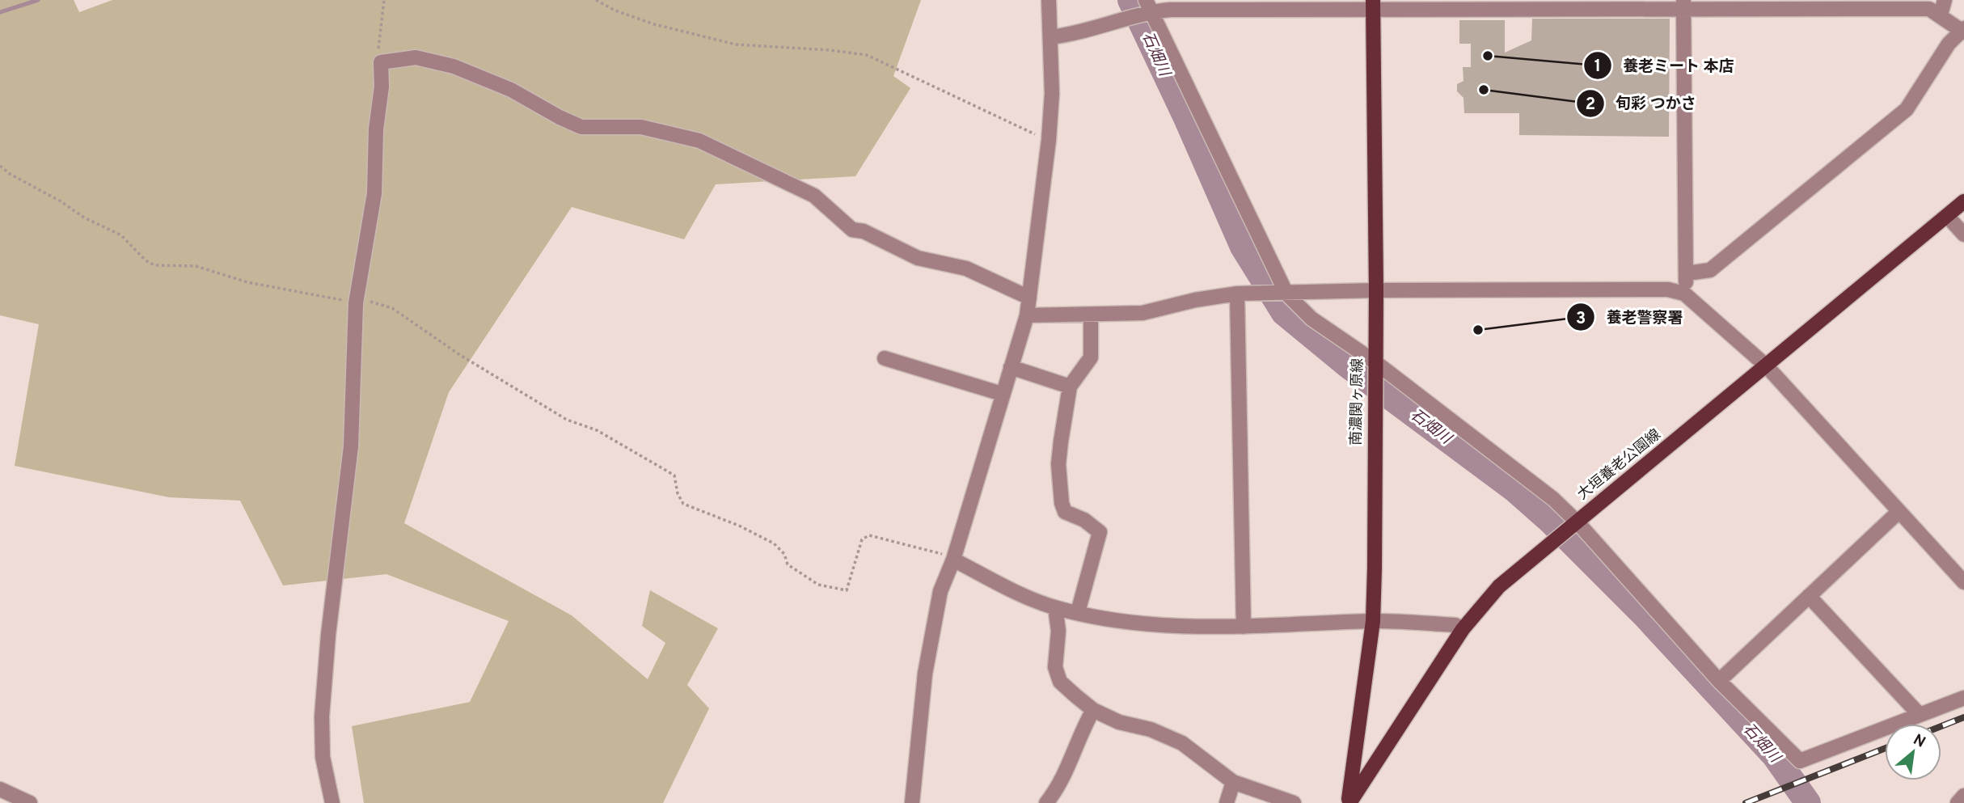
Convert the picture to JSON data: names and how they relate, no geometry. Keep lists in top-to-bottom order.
{
  "streets": {
    "main road": ["南濃関ヶ原線", "大垣養老公園線"]
  },
  "crossings": [
    ["南濃関ヶ原線", "大垣養老公園線"]
  ],
  "water": ["石畑川"],
  "places": ["養老ミート 本店", "旬彩 つかさ", "養老警察署"],
  "north": "top right"
}
